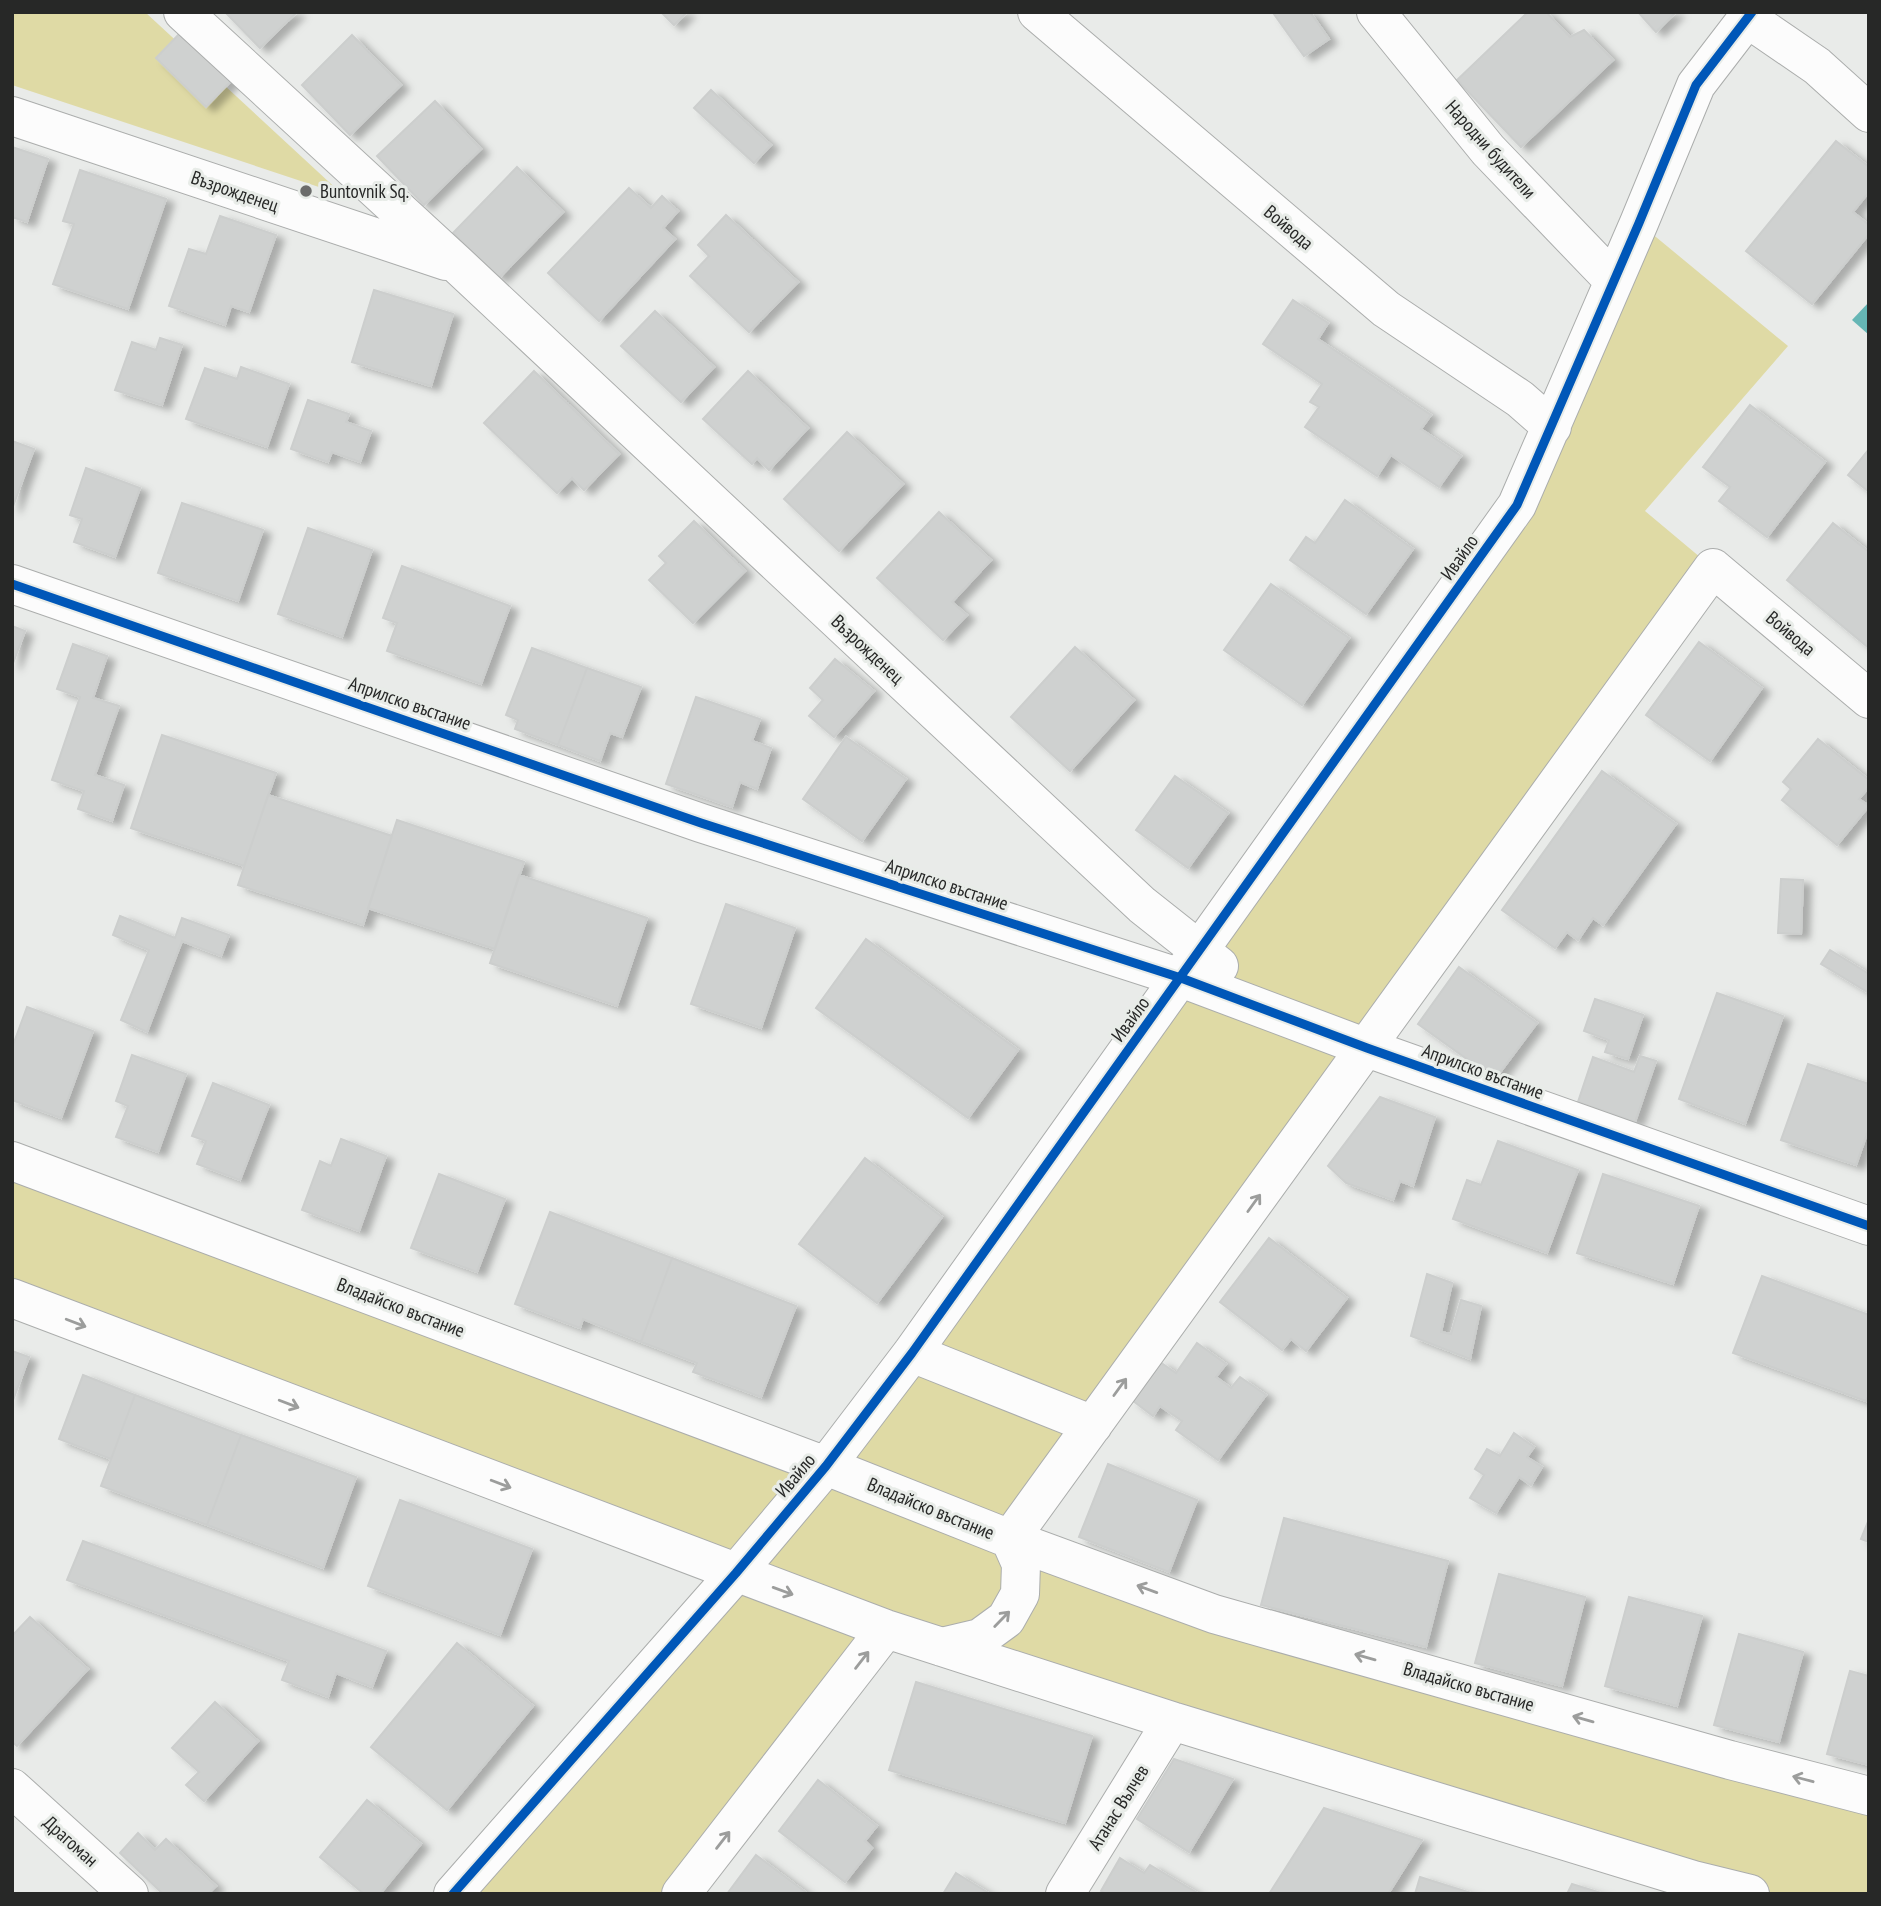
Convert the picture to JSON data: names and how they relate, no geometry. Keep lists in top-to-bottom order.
{
  "streets": {
    "street": [
      "Народни будители",
      "Възрожденец",
      "Войвода",
      "Ивайло",
      "Априлско въстание",
      "Владайско въстание",
      "Атанас Вълчев",
      "Драгоман"
    ]
  },
  "crossings": [
    ["Народни будители", "Ивайло"],
    ["Възрожденец", "Ивайло"],
    ["Възрожденец", "Априлско въстание"],
    ["Войвода", "Ивайло"],
    ["Войвода", "Априлско въстание"],
    ["Ивайло", "Априлско въстание"],
    ["Ивайло", "Владайско въстание"]
  ],
  "places": ["Buntovnik Sq."]
}
